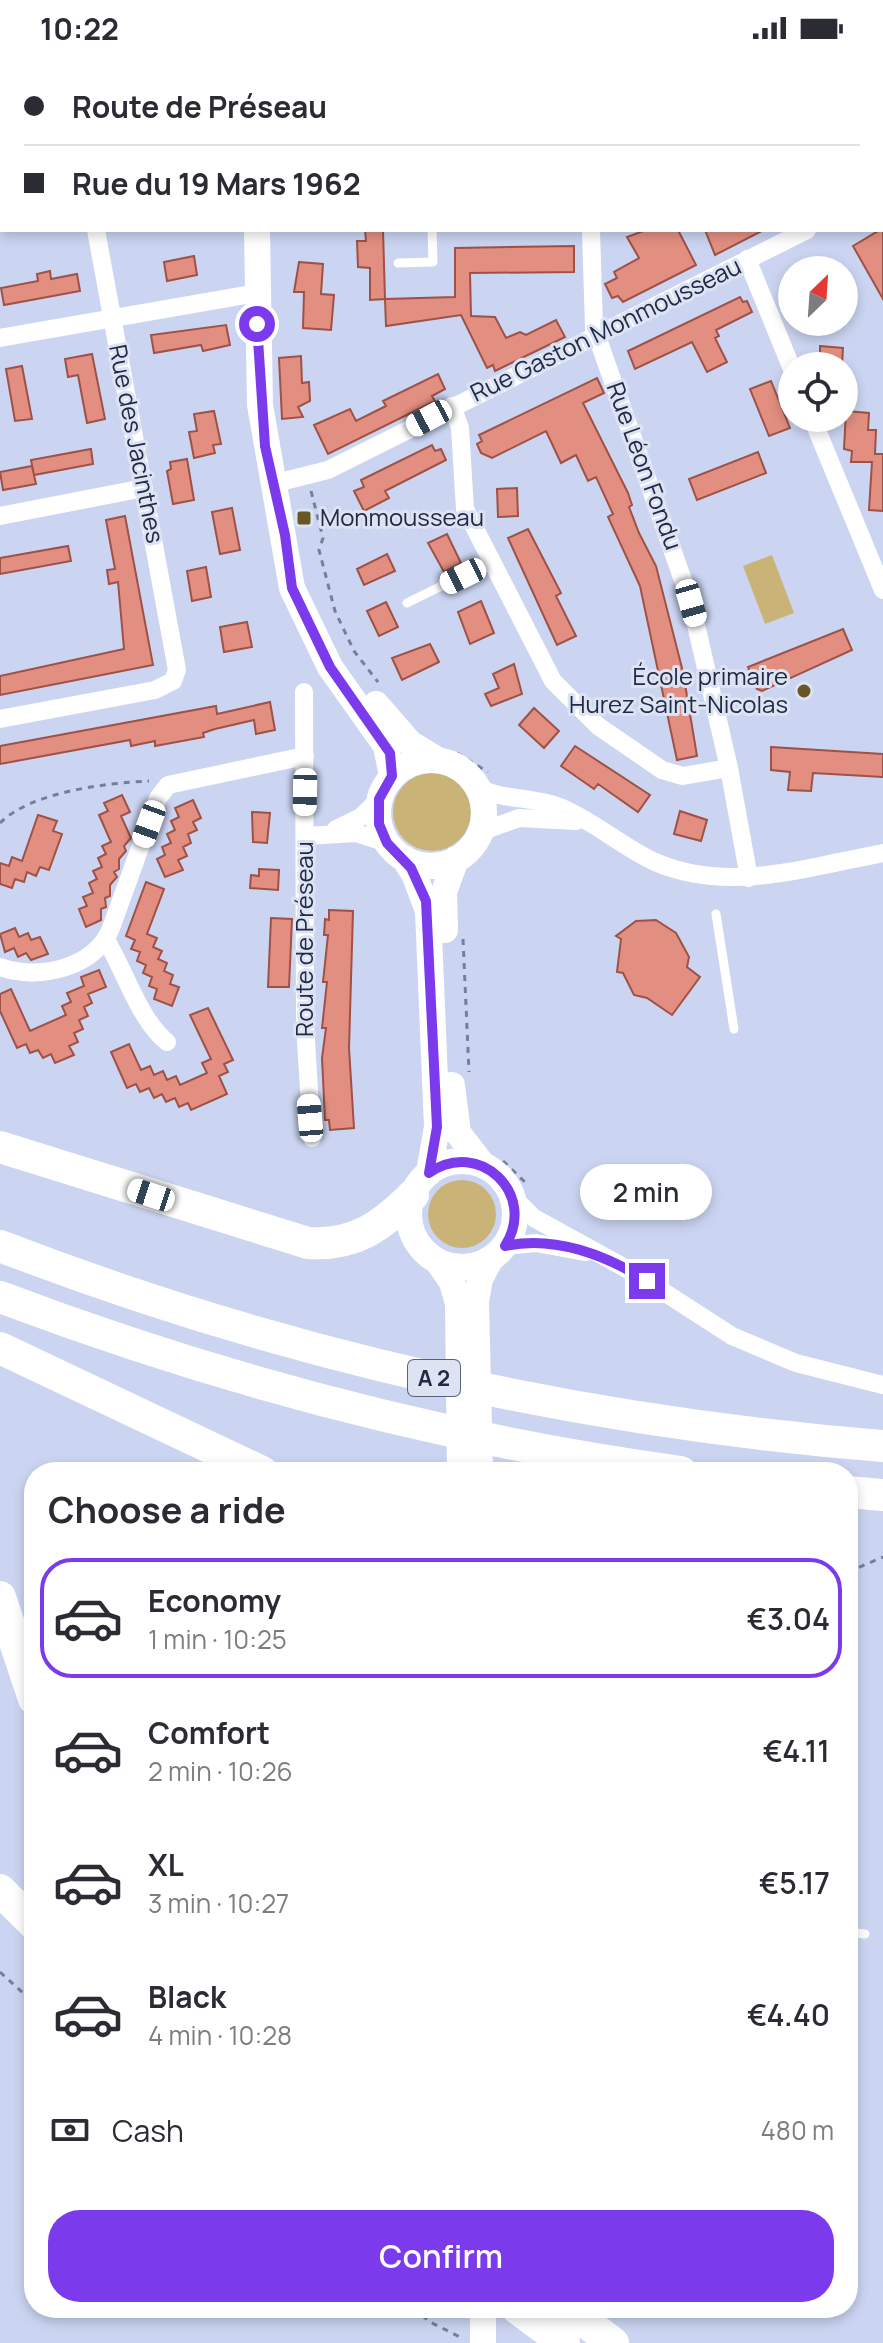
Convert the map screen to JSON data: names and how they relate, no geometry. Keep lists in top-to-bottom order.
{
  "streets": {
    "highway": ["A 2"],
    "street": [
      "Rue Gaston Monmousseau",
      "Rue des Jacinthes",
      "Rue Léon Fondu",
      "Route de Préseau"
    ]
  },
  "crossings": [
    ["Rue Gaston Monmousseau", "Rue Léon Fondu"]
  ],
  "places": {
    "transit": ["Monmousseau"],
    "other": ["École primaire Hurez Saint-Nicolas"]
  },
  "north": "top right",
  "page": {
    "status": "10:22",
    "banner": ["Route de Préseau", "Rue du 19 Mars 1962"],
    "bubble": "2 min",
    "heading": "Choose a ride",
    "list": [
      {
        "name": "Economy",
        "note": "1 min · 10:25",
        "value": "€3.04"
      },
      {
        "name": "Comfort",
        "note": "2 min · 10:26",
        "value": "€4.11"
      },
      {
        "name": "XL",
        "note": "3 min · 10:27",
        "value": "€5.17"
      },
      {
        "name": "Black",
        "note": "4 min · 10:28",
        "value": "€4.40"
      }
    ],
    "pay": ["Cash", "480 m"],
    "buttons": "Confirm"
  }
}
